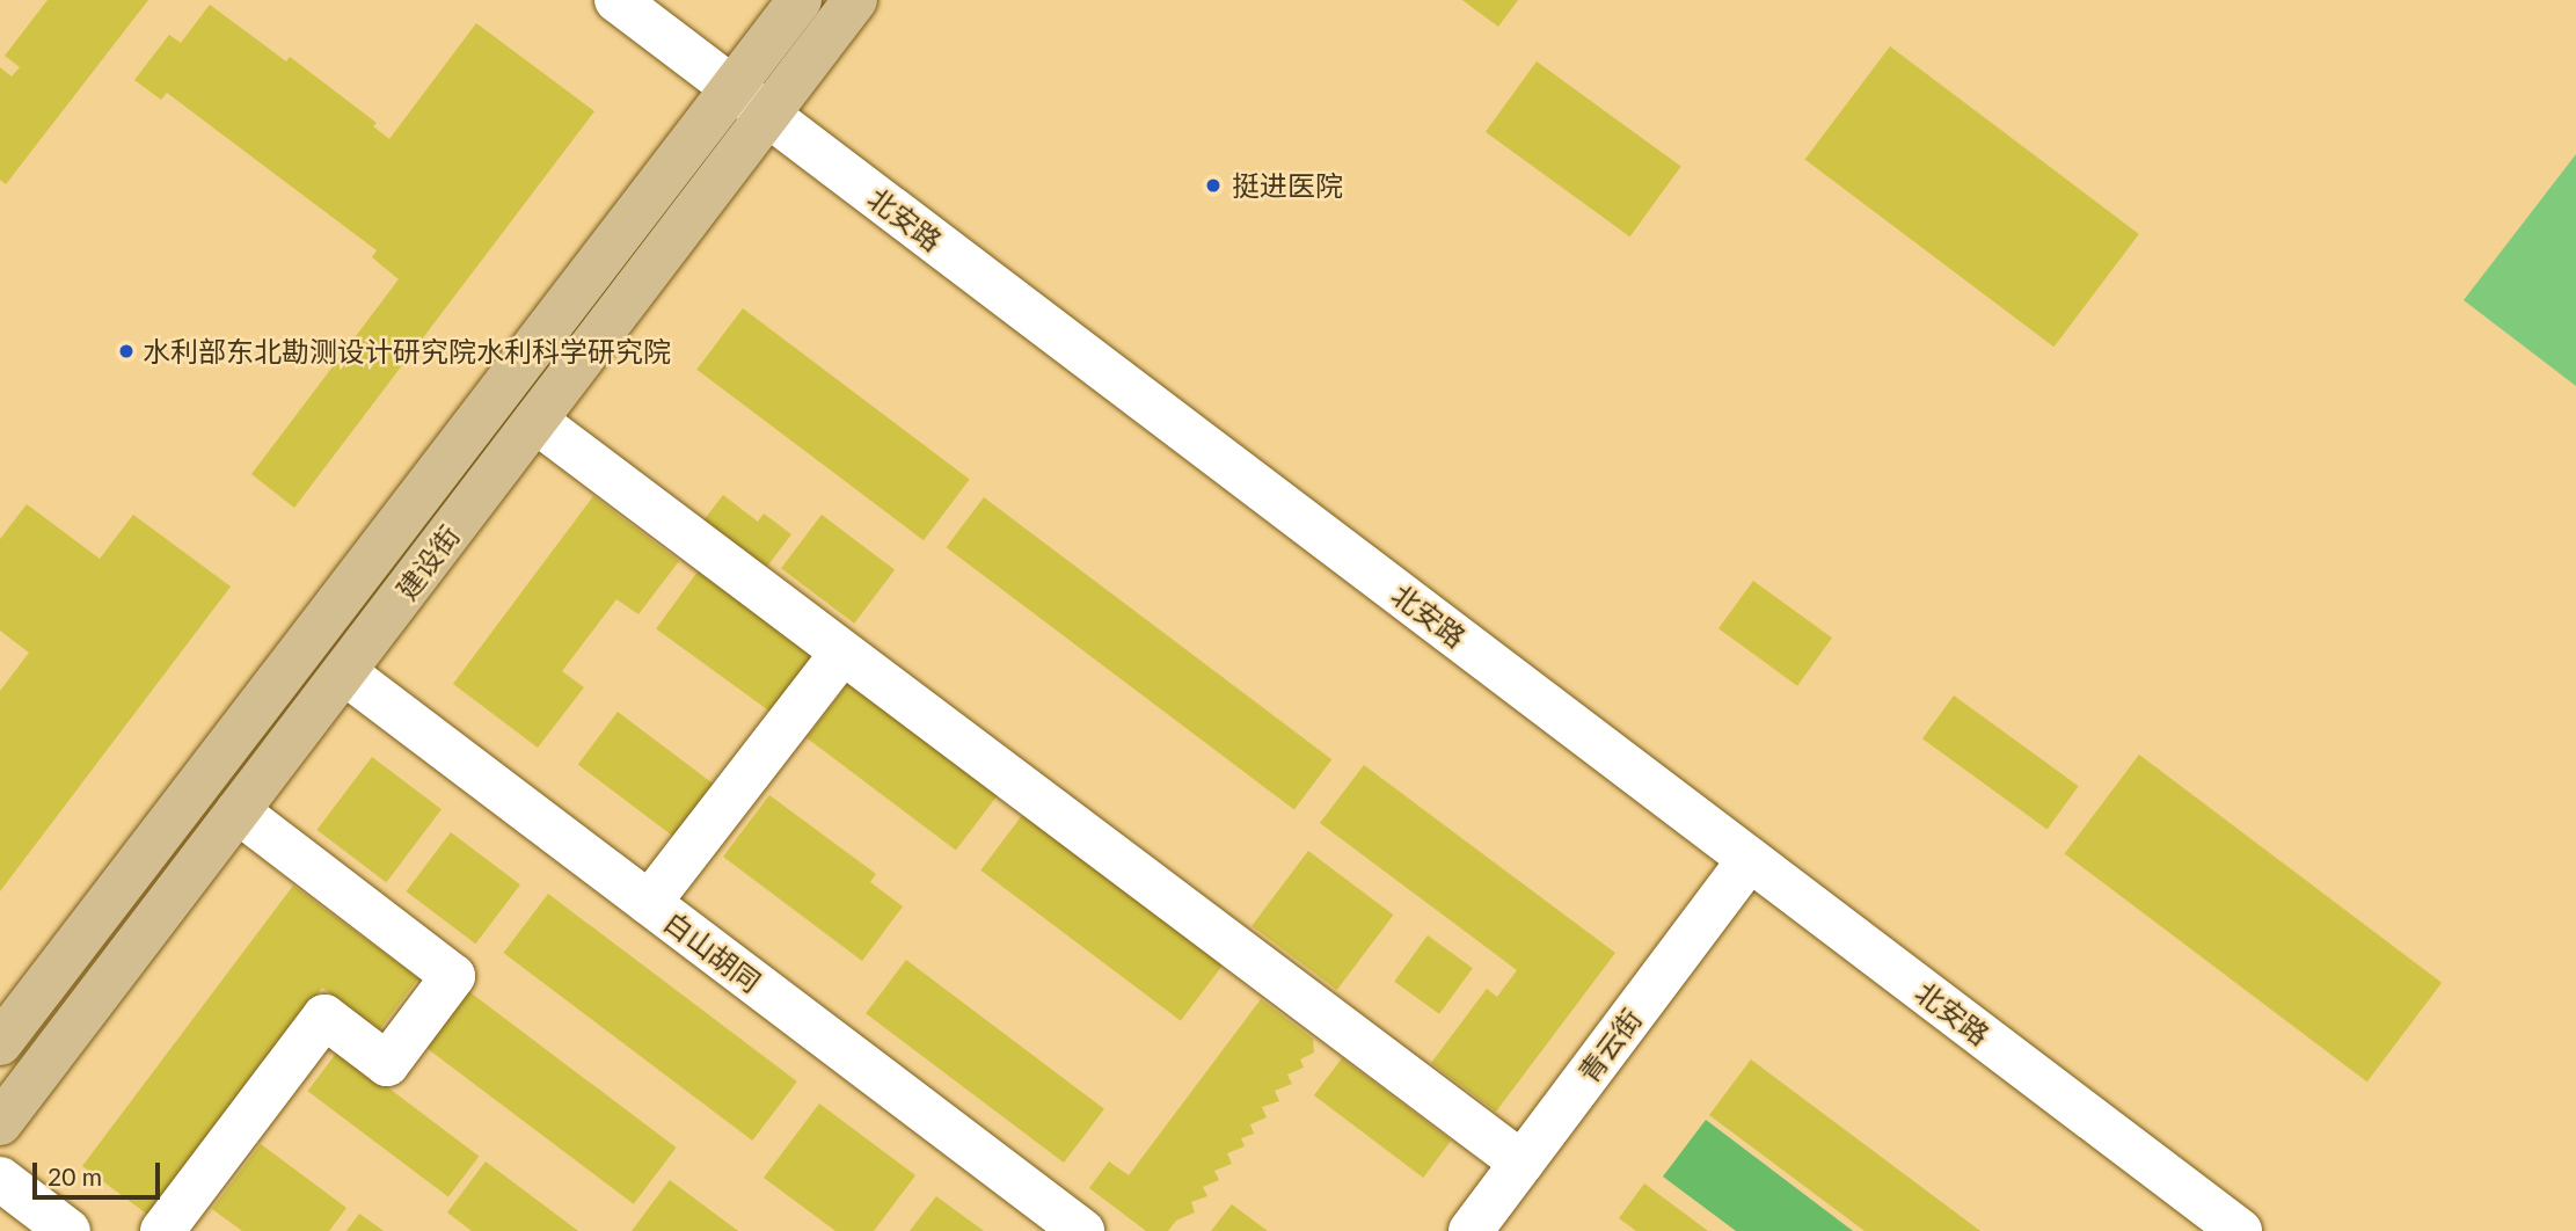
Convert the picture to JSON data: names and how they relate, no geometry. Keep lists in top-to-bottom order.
{
  "streets": {
    "main road": ["建设街"],
    "street": ["北安路", "白山胡同", "青云街"]
  },
  "crossings": [
    ["北安路", "建设街"],
    ["北安路", "青云街"],
    ["建设街", "白山胡同"]
  ],
  "places": ["挺进医院", "水利部东北勘测设计研究院水利科学研究院"],
  "scale_bar": "20 m"
}
